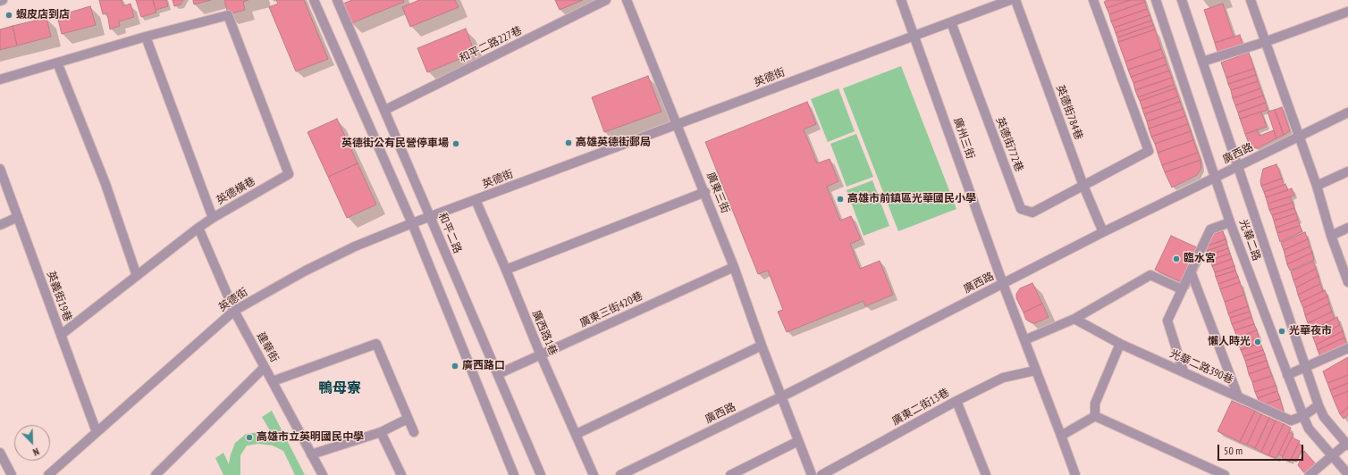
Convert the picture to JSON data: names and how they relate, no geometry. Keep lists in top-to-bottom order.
{
  "streets": {
    "street": [
      "和平二路227巷",
      "英德街",
      "英德街784巷",
      "廣州三街",
      "英德街772巷",
      "廣西路",
      "英德橫巷",
      "廣東三街",
      "和平二路",
      "光華二路",
      "英義街19巷",
      "廣東三街420巷",
      "廣西路1巷",
      "建華街",
      "光華二路390巷",
      "廣東二街13巷"
    ]
  },
  "crossings": [
    ["和平二路227巷", "和平二路"],
    ["英德街", "廣州三街"],
    ["英德街", "英德街772巷"],
    ["英德街", "廣東三街"],
    ["英德街", "和平二路"],
    ["英德街", "英義街19巷"],
    ["英德街", "廣西路1巷"],
    ["英德街", "建華街"],
    ["英德街784巷", "英德街772巷"],
    ["英德街784巷", "廣西路"],
    ["廣州三街", "廣西路"],
    ["廣州三街", "廣東二街13巷"],
    ["廣西路", "廣東三街"],
    ["廣西路", "光華二路"],
    ["英德橫巷", "英義街19巷"],
    ["英德橫巷", "建華街"],
    ["廣東三街", "廣東三街420巷"],
    ["和平二路", "廣東三街420巷"],
    ["光華二路", "光華二路390巷"],
    ["廣東三街420巷", "廣西路1巷"]
  ],
  "districts": ["鴨母寮"],
  "places": [
    "蝦皮店到店",
    "高雄英德街郵局",
    "英德街公有民營停車場",
    "高雄市前鎮區光華國民小學",
    "臨水宮",
    "光華夜市",
    "懶人時光",
    "廣西路口",
    "高雄市立英明國民中學"
  ],
  "scale_bar": "50 m",
  "north": "bottom right"
}
